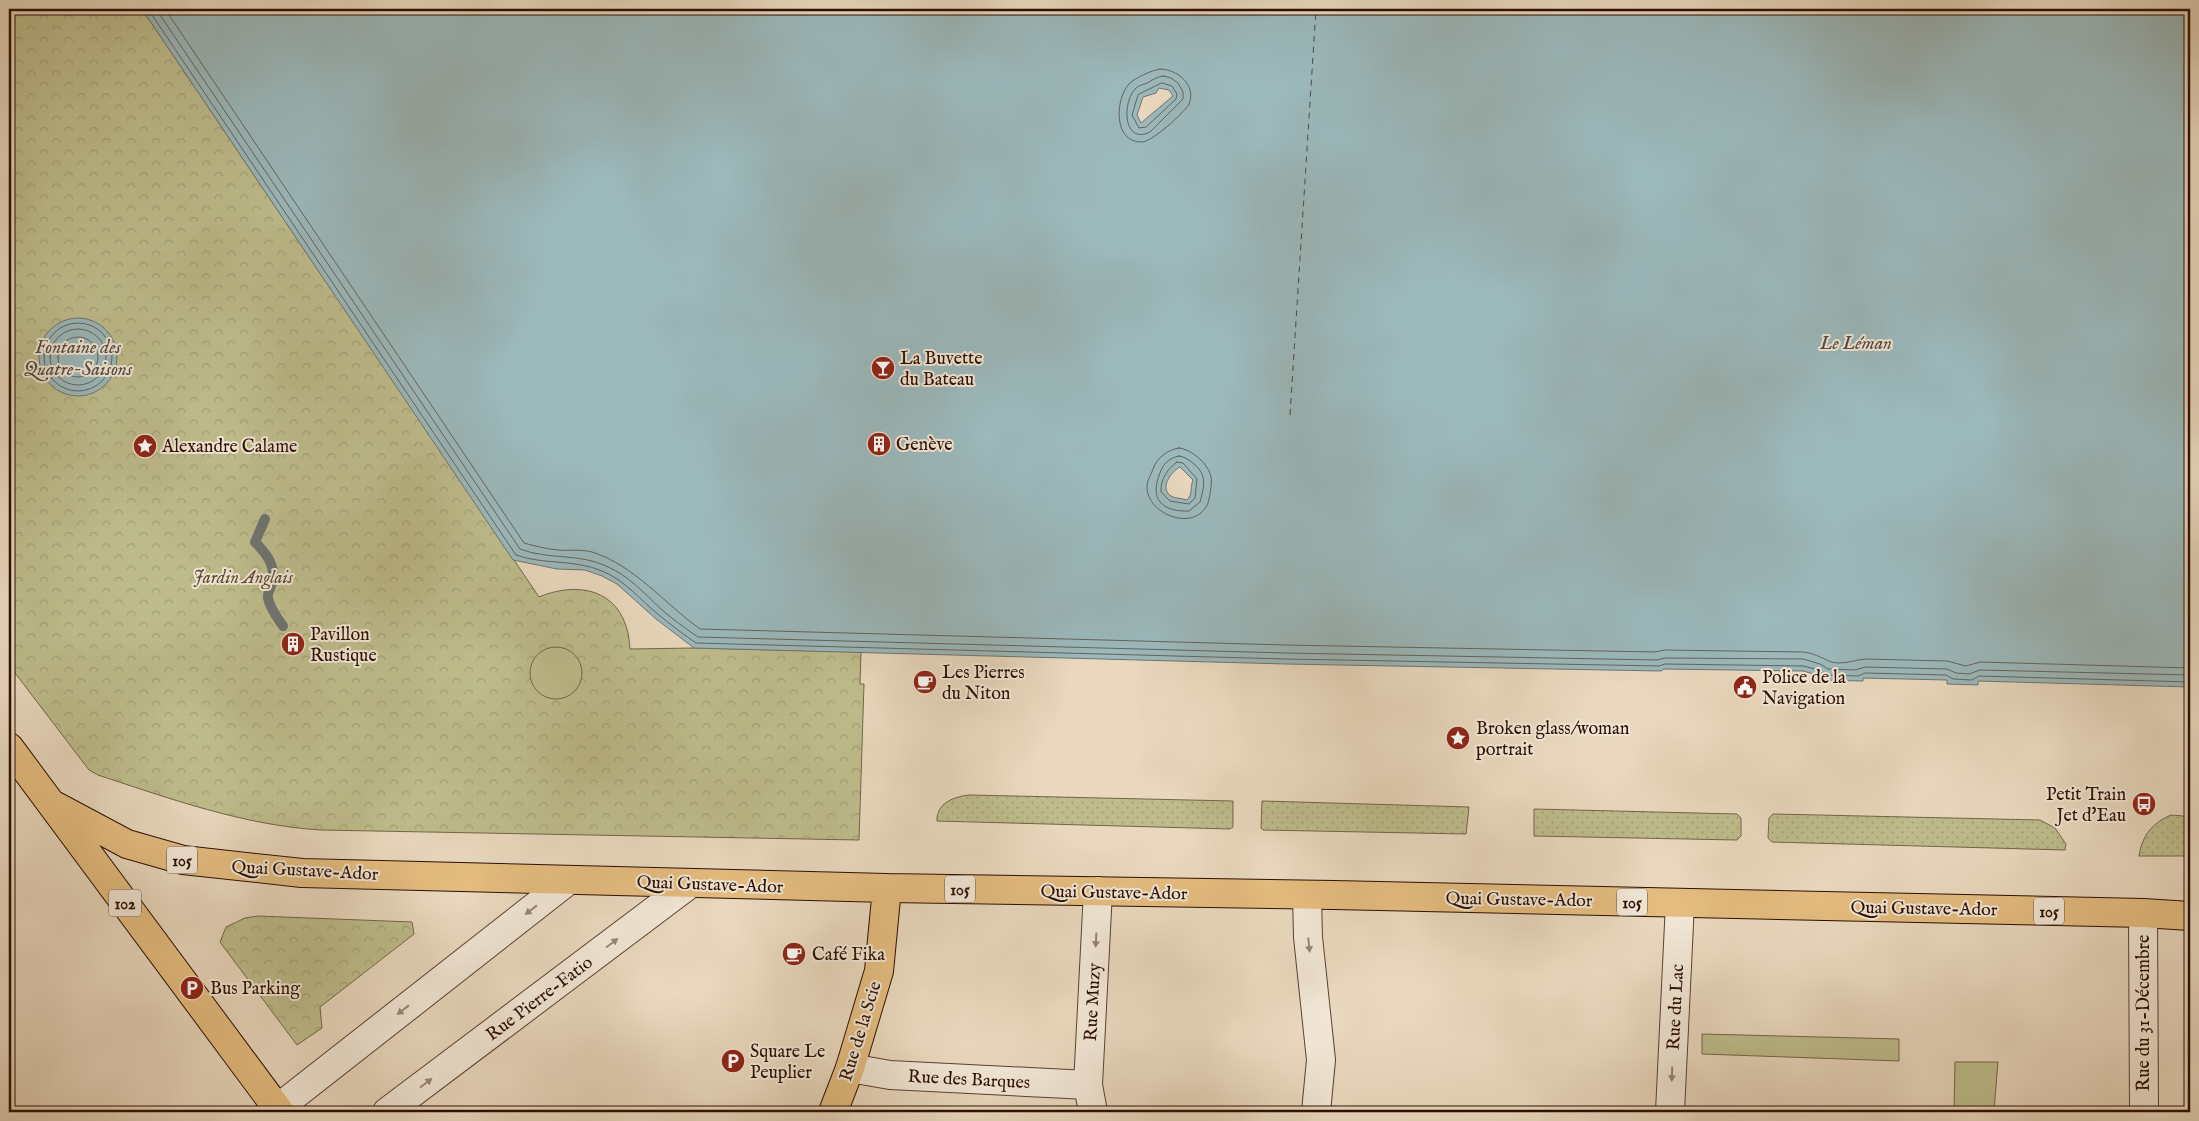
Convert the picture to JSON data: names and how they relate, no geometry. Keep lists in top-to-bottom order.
{
  "streets": {
    "main road": [
      "105",
      "Quai Gustave-Ador",
      "102",
      "Rue de la Scie"
    ],
    "street": [
      "Rue Pierre-Fatio",
      "Rue Muzy",
      "Rue du Lac",
      "Rue du 31-Décembre",
      "Rue des Barques"
    ]
  },
  "crossings": [
    ["Quai Gustave-Ador", "102"],
    ["Quai Gustave-Ador", "Rue Pierre-Fatio"],
    ["Quai Gustave-Ador", "Rue Muzy"],
    ["Quai Gustave-Ador", "Rue du Lac"],
    ["Quai Gustave-Ador", "Rue du 31-Décembre"],
    ["Quai Gustave-Ador", "Rue de la Scie"],
    ["Rue Muzy", "Rue des Barques"],
    ["Rue de la Scie", "Rue des Barques"]
  ],
  "one_way": ["Rue du Lac"],
  "water": ["Le Léman", "Fontaine des Quatre-Saisons"],
  "parks": ["Jardin Anglais"],
  "places": {
    "bar": ["La Buvette du Bateau"],
    "building": ["Genève", "Pavillon Rustique"],
    "place": ["Alexandre Calame", "Broken glass/woman portrait"],
    "cafe": ["Les Pierres du Niton", "Café Fika"],
    "public building": ["Police de la Navigation"],
    "bus stop": ["Petit Train Jet d'Eau"],
    "parking": ["Bus Parking", "Square Le Peuplier"]
  }
}
